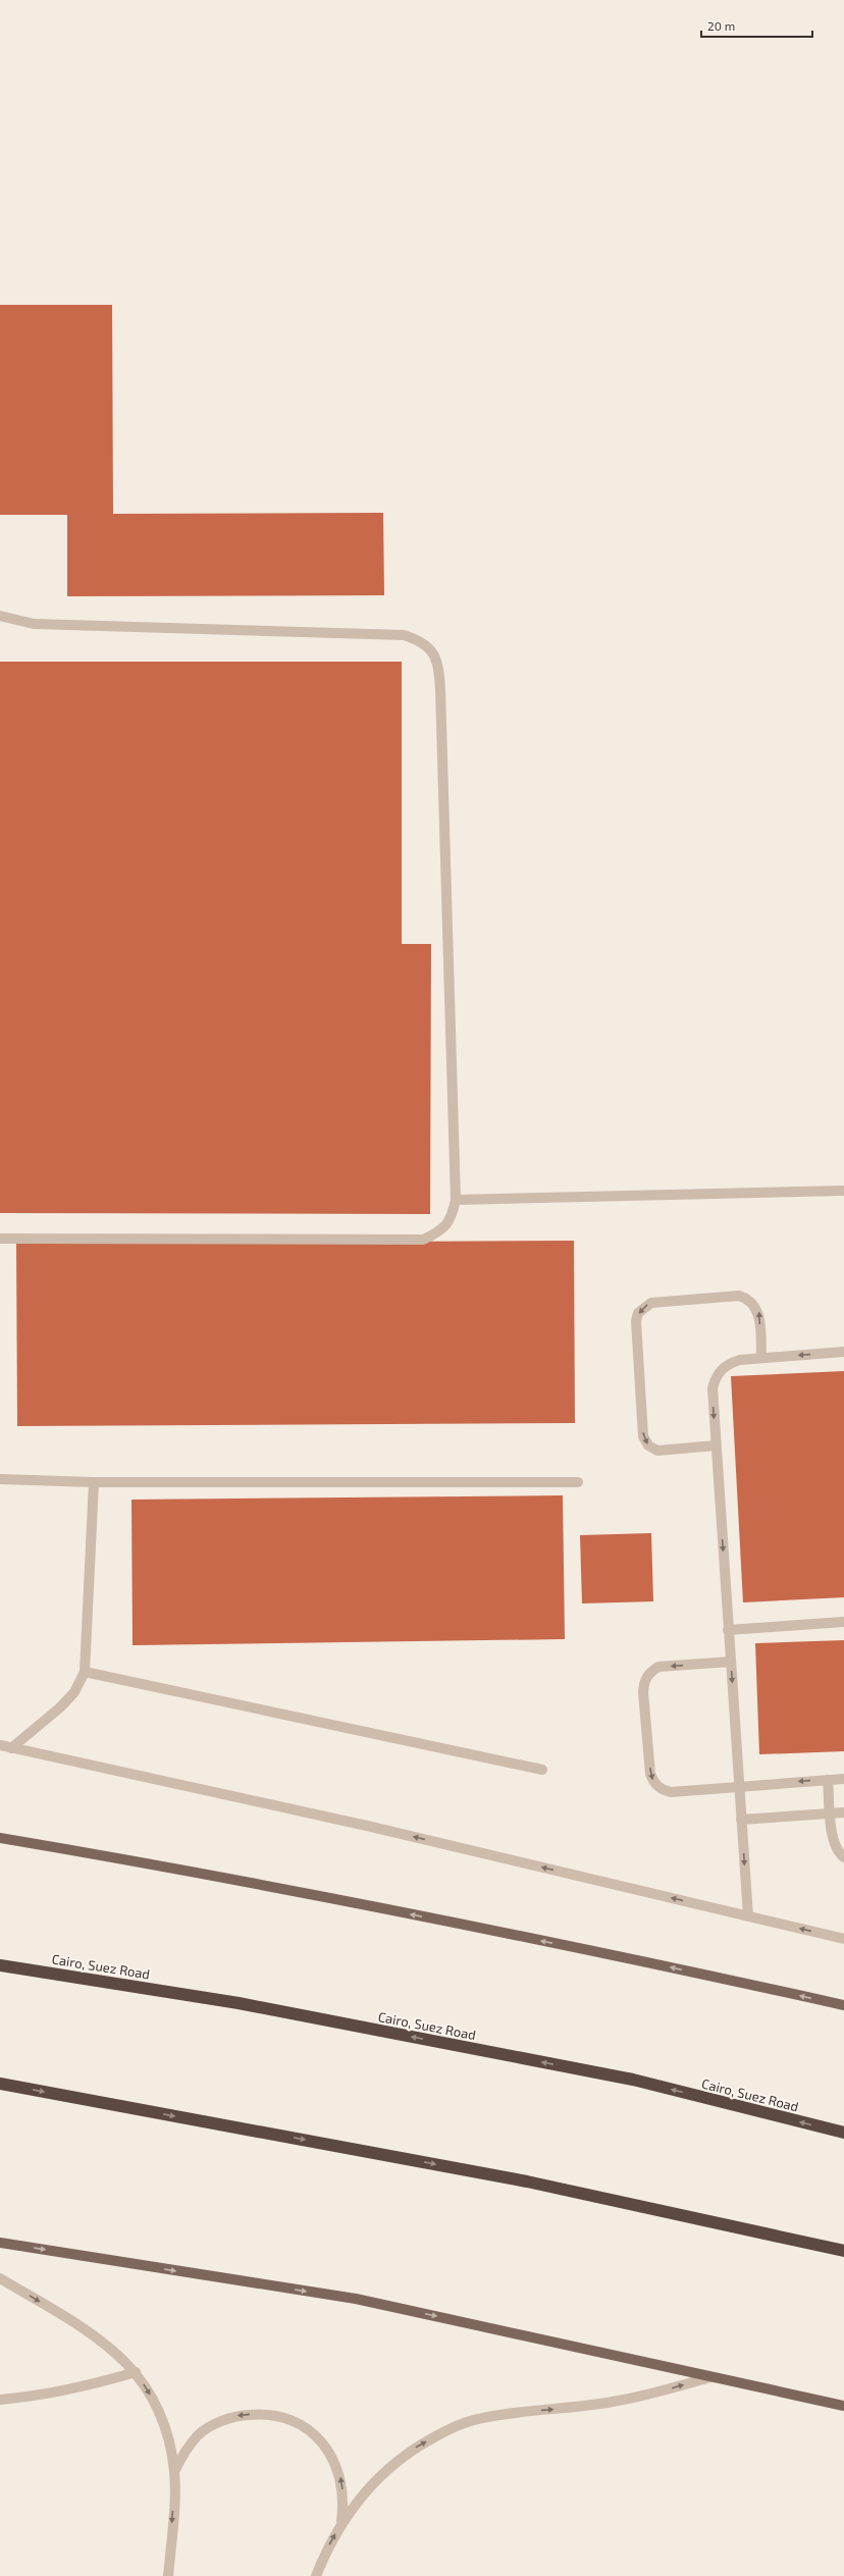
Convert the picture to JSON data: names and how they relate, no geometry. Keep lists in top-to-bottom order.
{
  "streets": {
    "highway": ["Cairo, Suez Road"]
  },
  "one_way": ["Cairo, Suez Road"],
  "scale_bar": "20 m"
}
